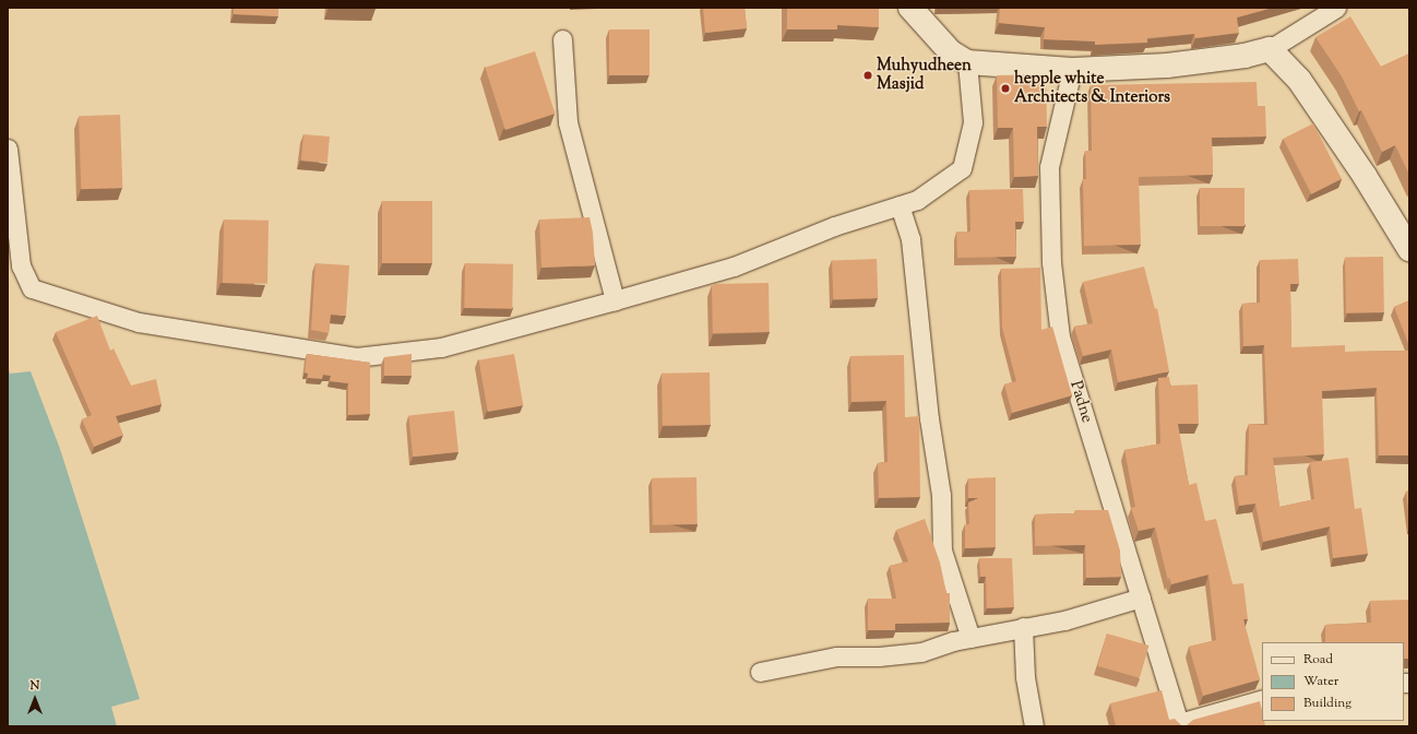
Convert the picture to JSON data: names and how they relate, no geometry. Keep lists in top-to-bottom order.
{
  "streets": {
    "street": ["Padne"]
  },
  "places": ["Muhyudheen Masjid", "hepple white Architects & Interiors"],
  "legend": ["Road", "Water", "Building"],
  "north": "top"
}
